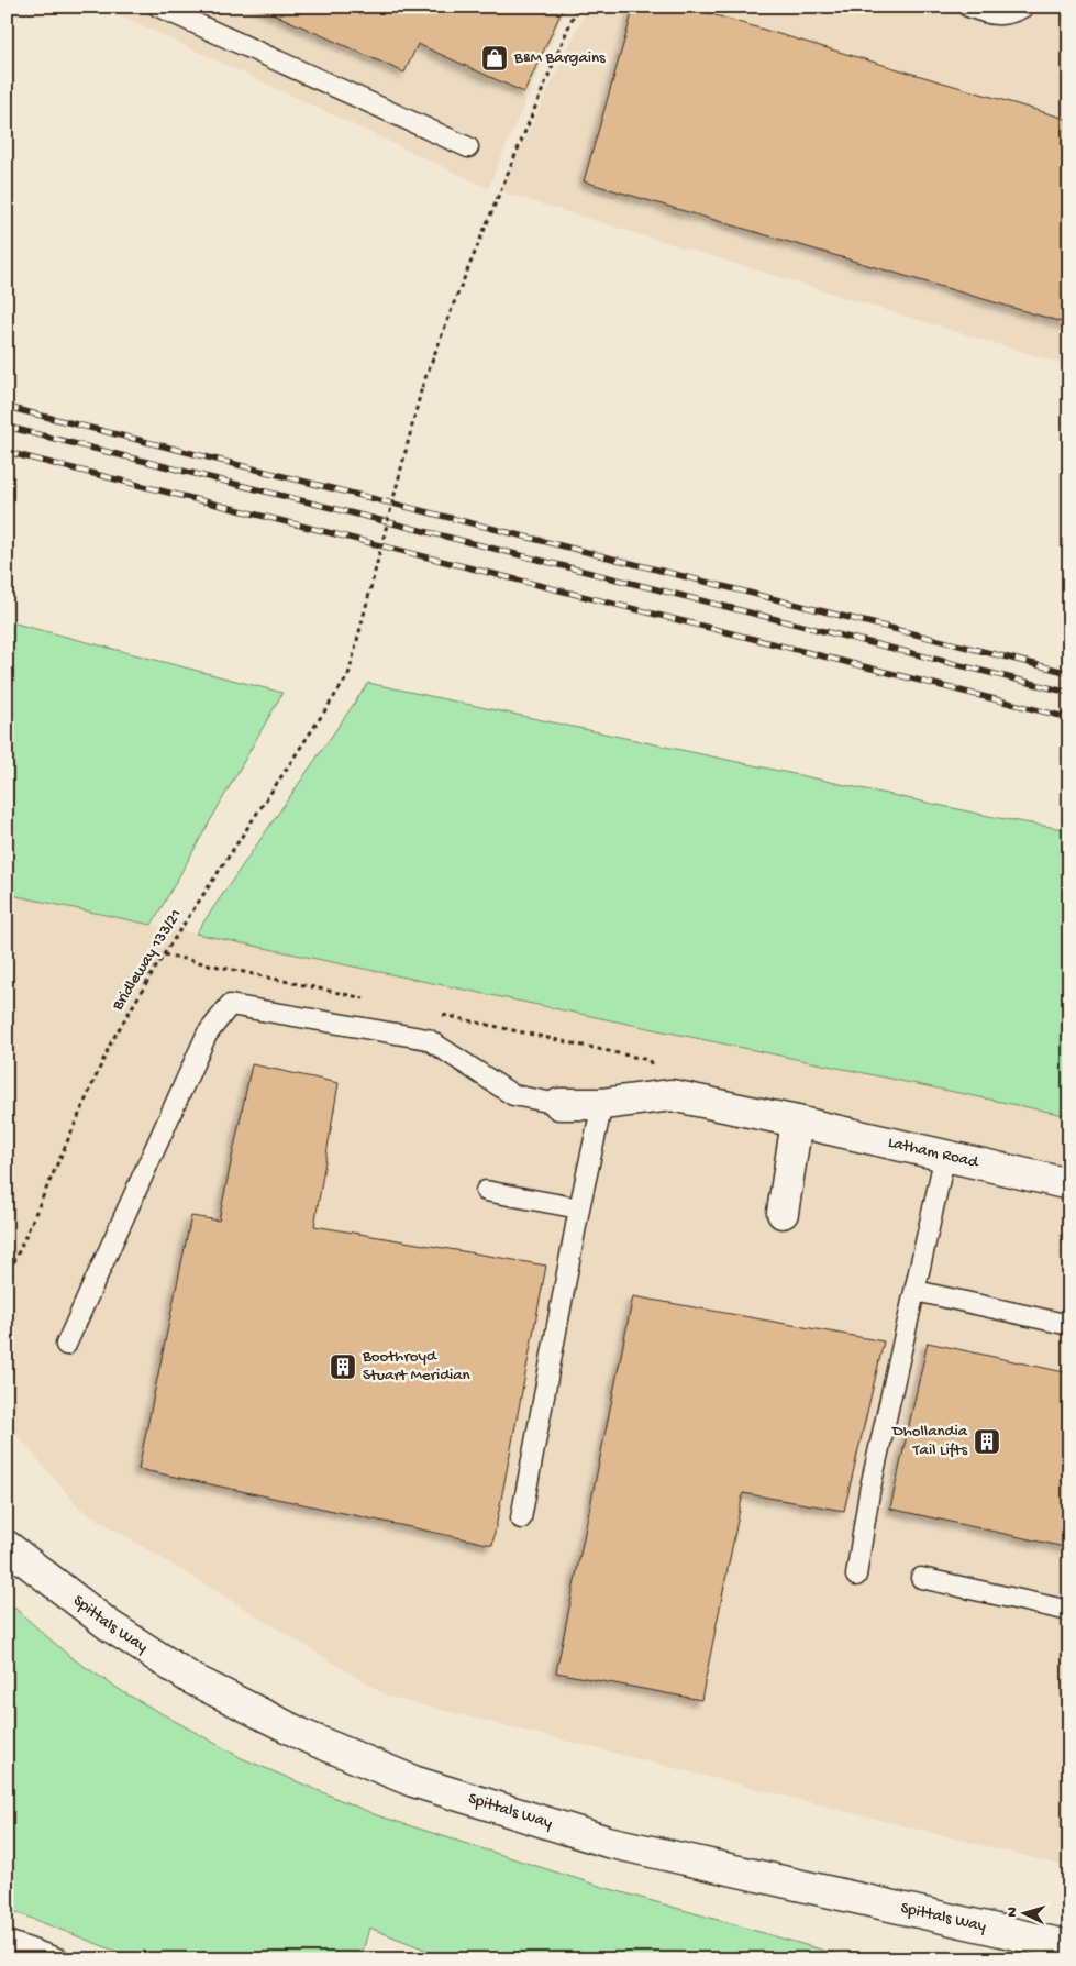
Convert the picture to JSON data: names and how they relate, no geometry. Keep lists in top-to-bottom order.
{
  "streets": {
    "main road": ["Latham Road", "Spittals Way"],
    "path": ["Bridleway 133/21"]
  },
  "places": {
    "shop": ["B&M Bargains"],
    "building": ["Boothroyd Stuart Meridian", "Dhollandia Tail Lifts"]
  },
  "north": "left"
}
